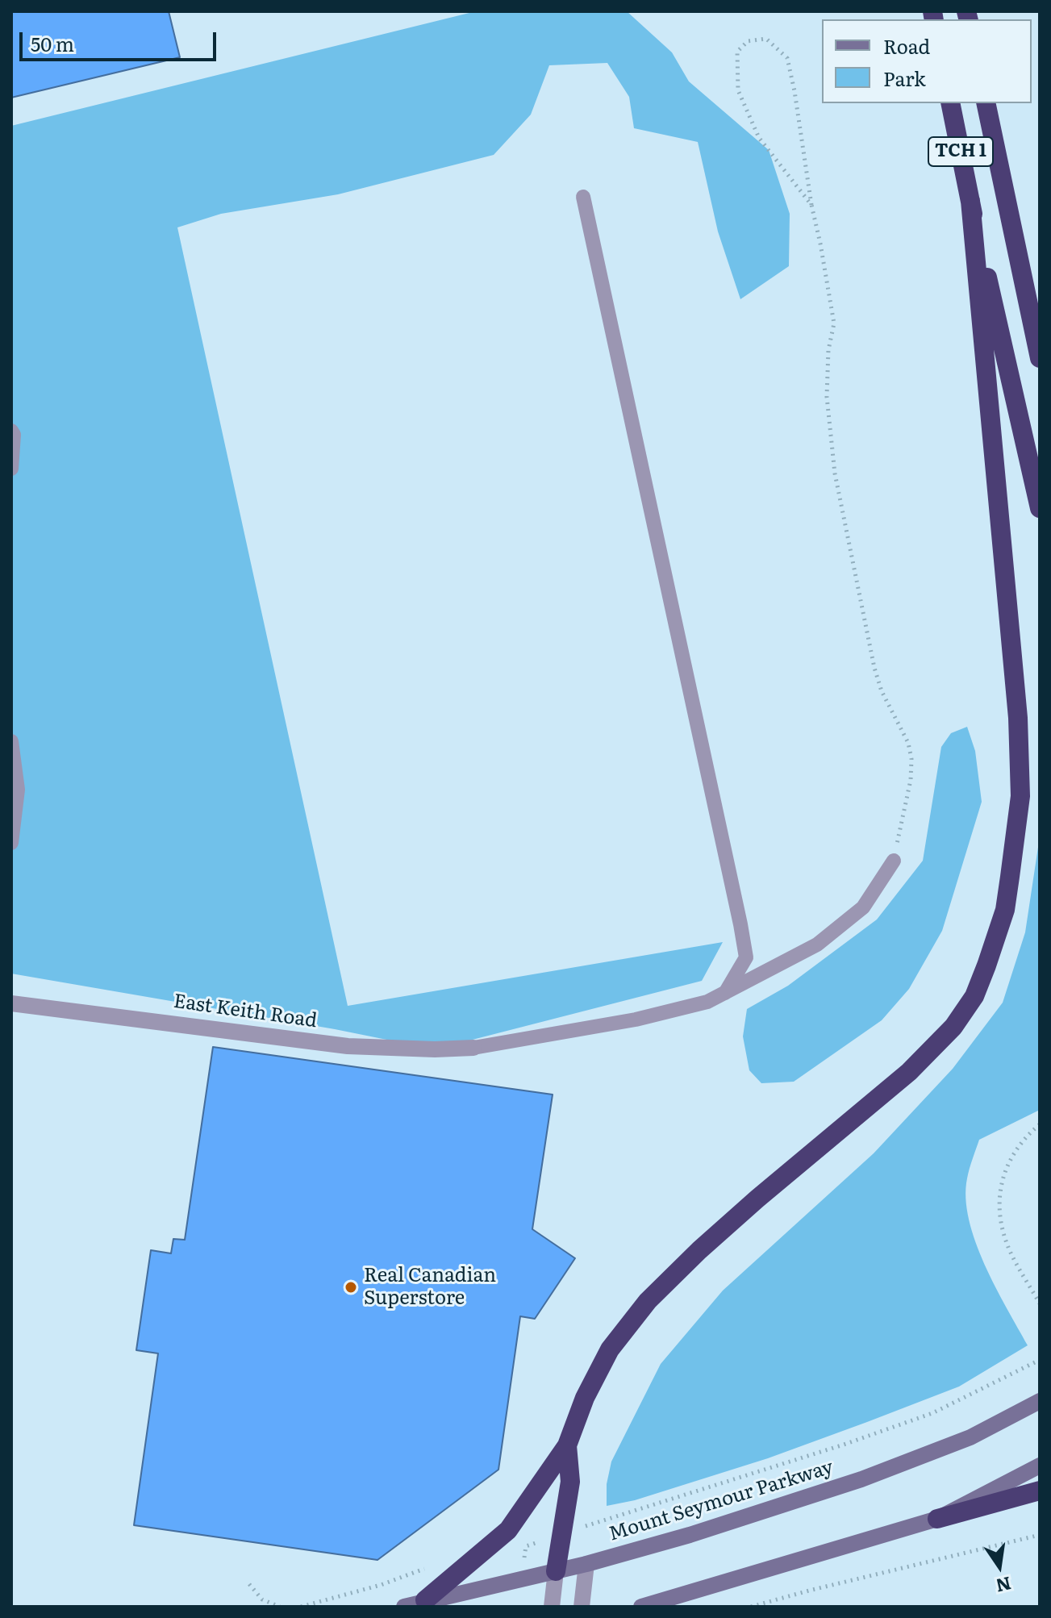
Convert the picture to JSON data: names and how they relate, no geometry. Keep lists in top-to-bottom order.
{
  "streets": {
    "highway": ["TCH 1"],
    "main road": ["Mount Seymour Parkway"],
    "street": ["East Keith Road"]
  },
  "places": ["Real Canadian Superstore"],
  "legend": ["Road", "Park"],
  "scale_bar": "50 m",
  "north": "bottom"
}
